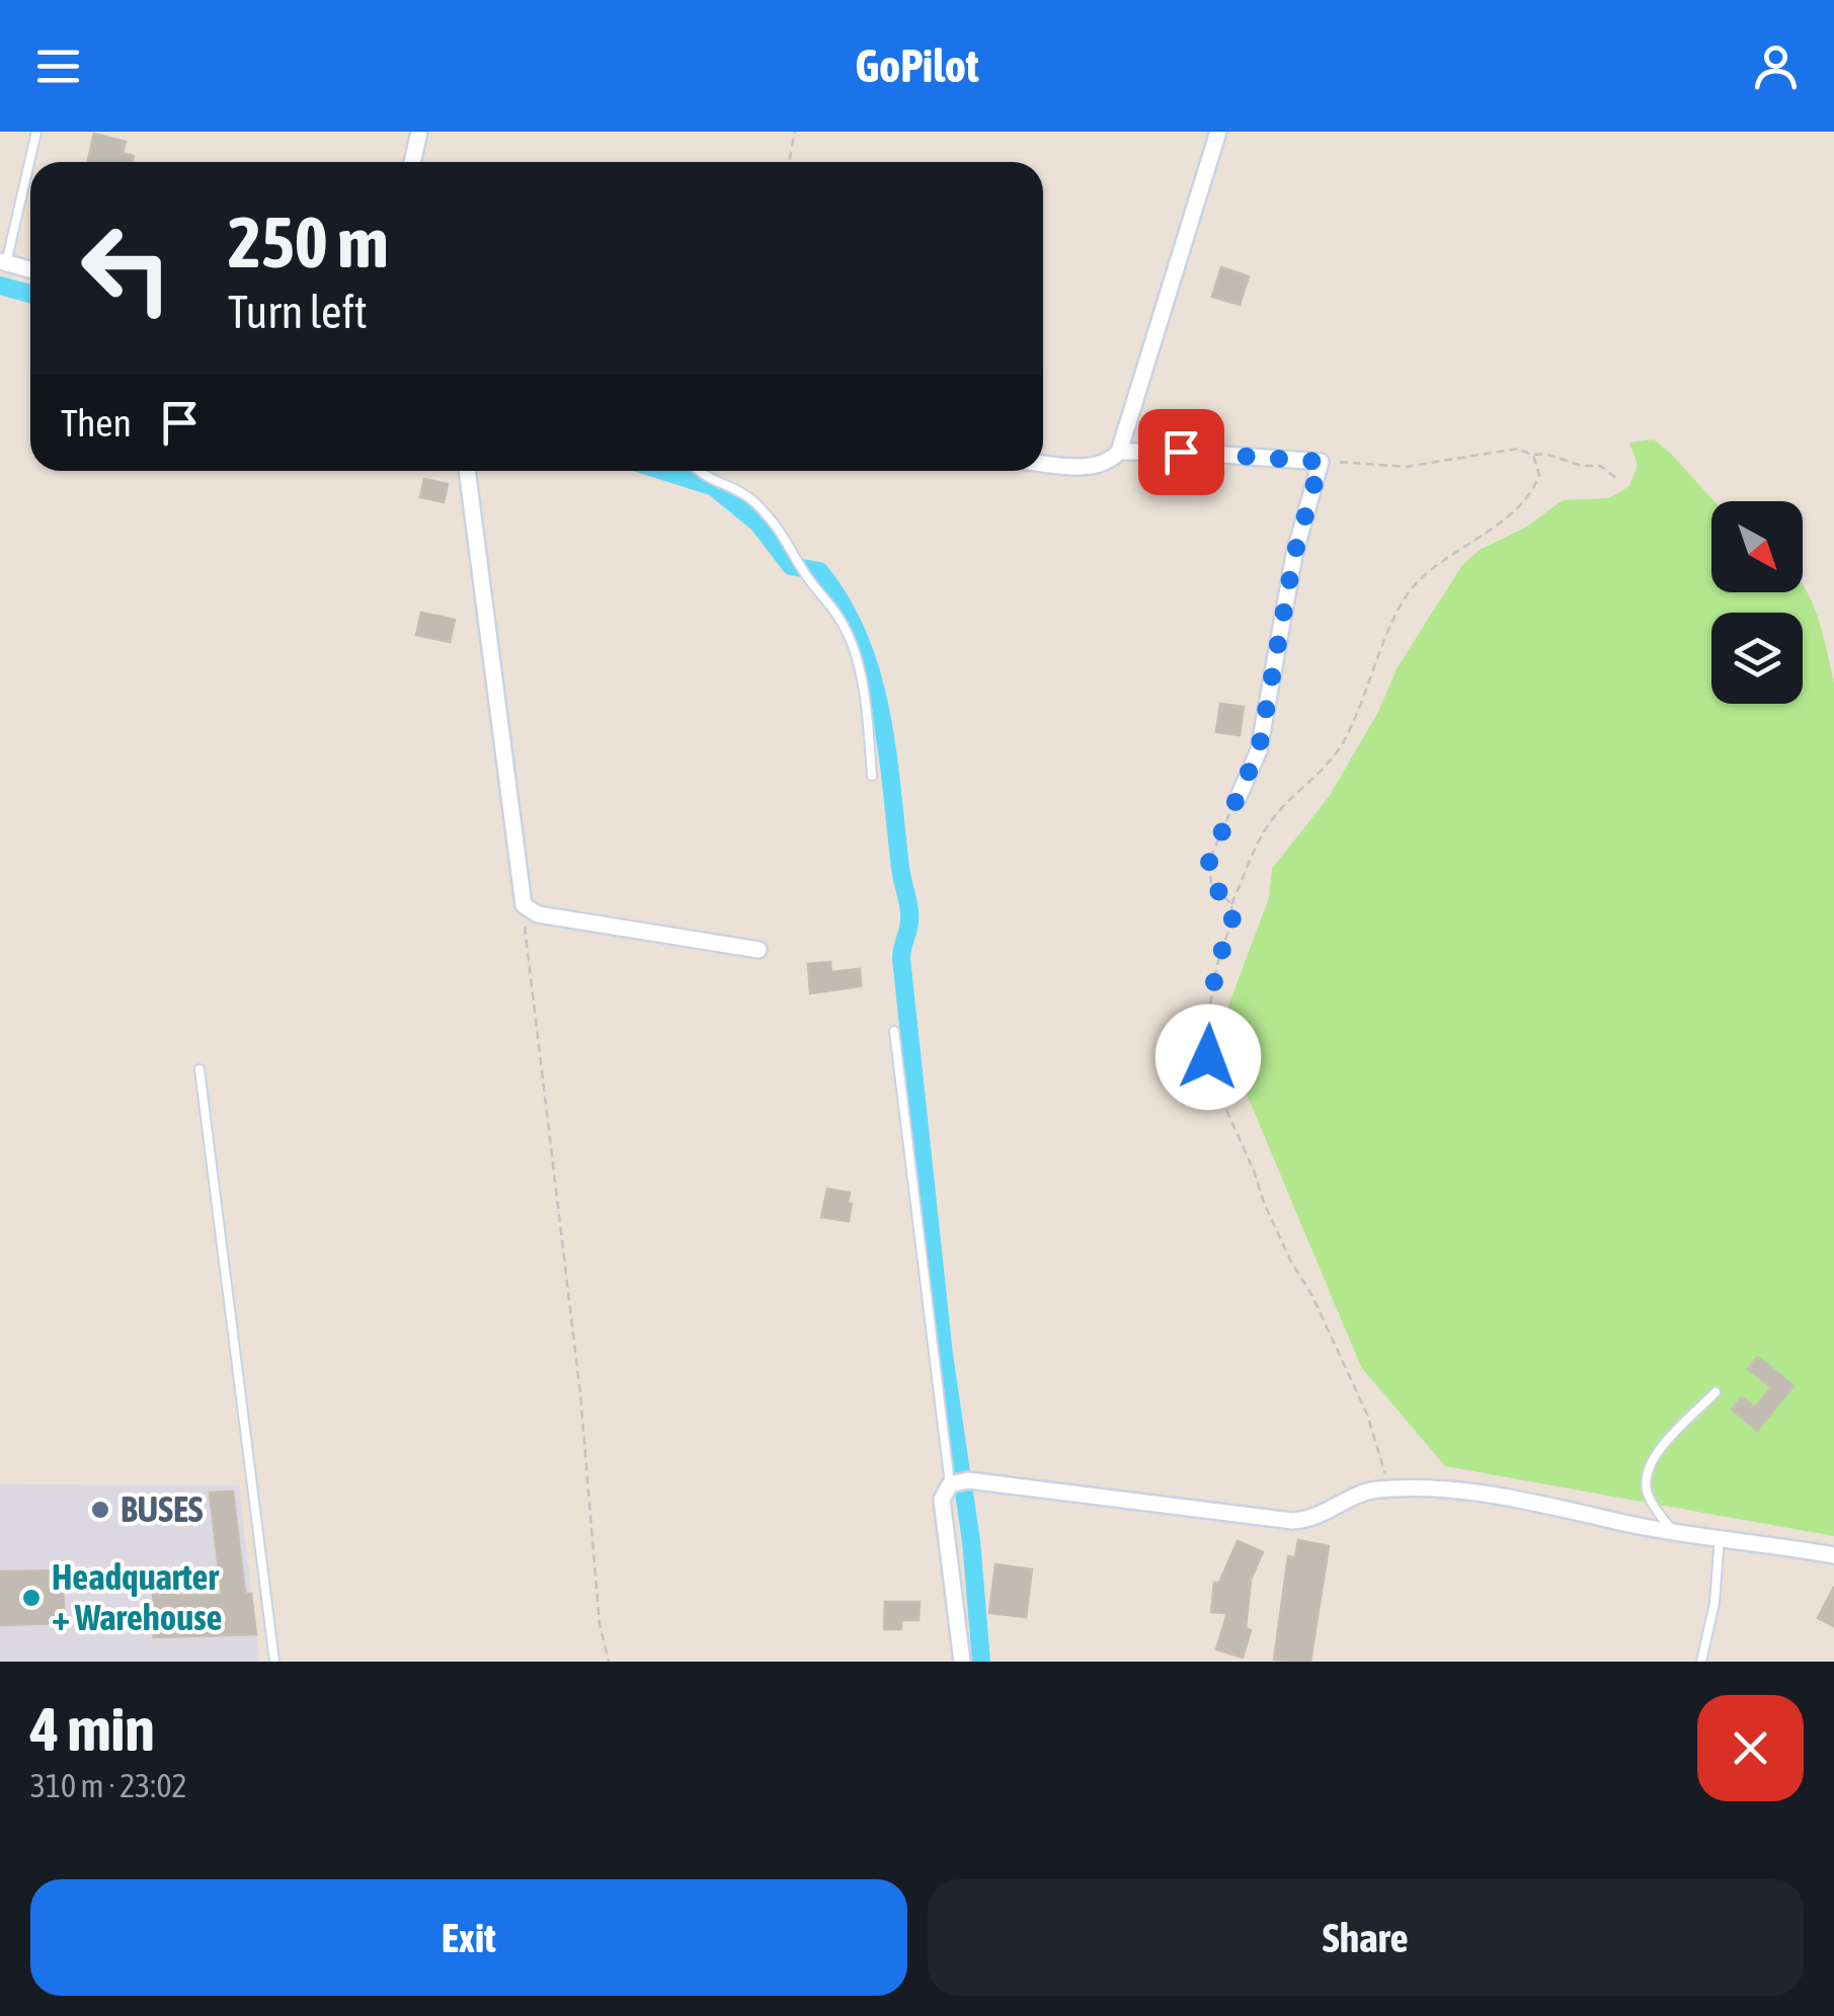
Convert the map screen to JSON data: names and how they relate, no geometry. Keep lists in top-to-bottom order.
{
  "places": ["BUSES", "Headquarter + Warehouse"],
  "north": "bottom right",
  "page": {
    "header": "GoPilot",
    "turn": ["250 m", "Turn left"],
    "then": "Then",
    "heading": ["4 min", "310 m · 23:02"],
    "buttons": ["Exit", "Share"]
  }
}
